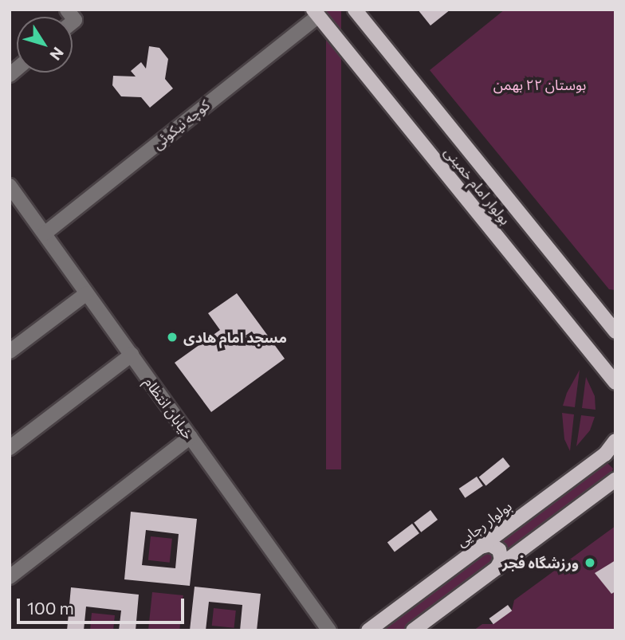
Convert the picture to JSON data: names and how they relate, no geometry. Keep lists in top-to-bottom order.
{
  "streets": {
    "main road": ["بولوار امام خمینی", "بولوار رجایی"],
    "street": ["کوچه نیکوئی", "خیابان انتظام"]
  },
  "crossings": [
    ["کوچه نیکوئی", "بولوار امام خمینی"],
    ["کوچه نیکوئی", "خیابان انتظام"]
  ],
  "parks": ["بوستان ۲۲ بهمن"],
  "places": ["مسجد امام هادی", "ورزشگاه فجر"],
  "scale_bar": "100 m",
  "north": "bottom right"
}
